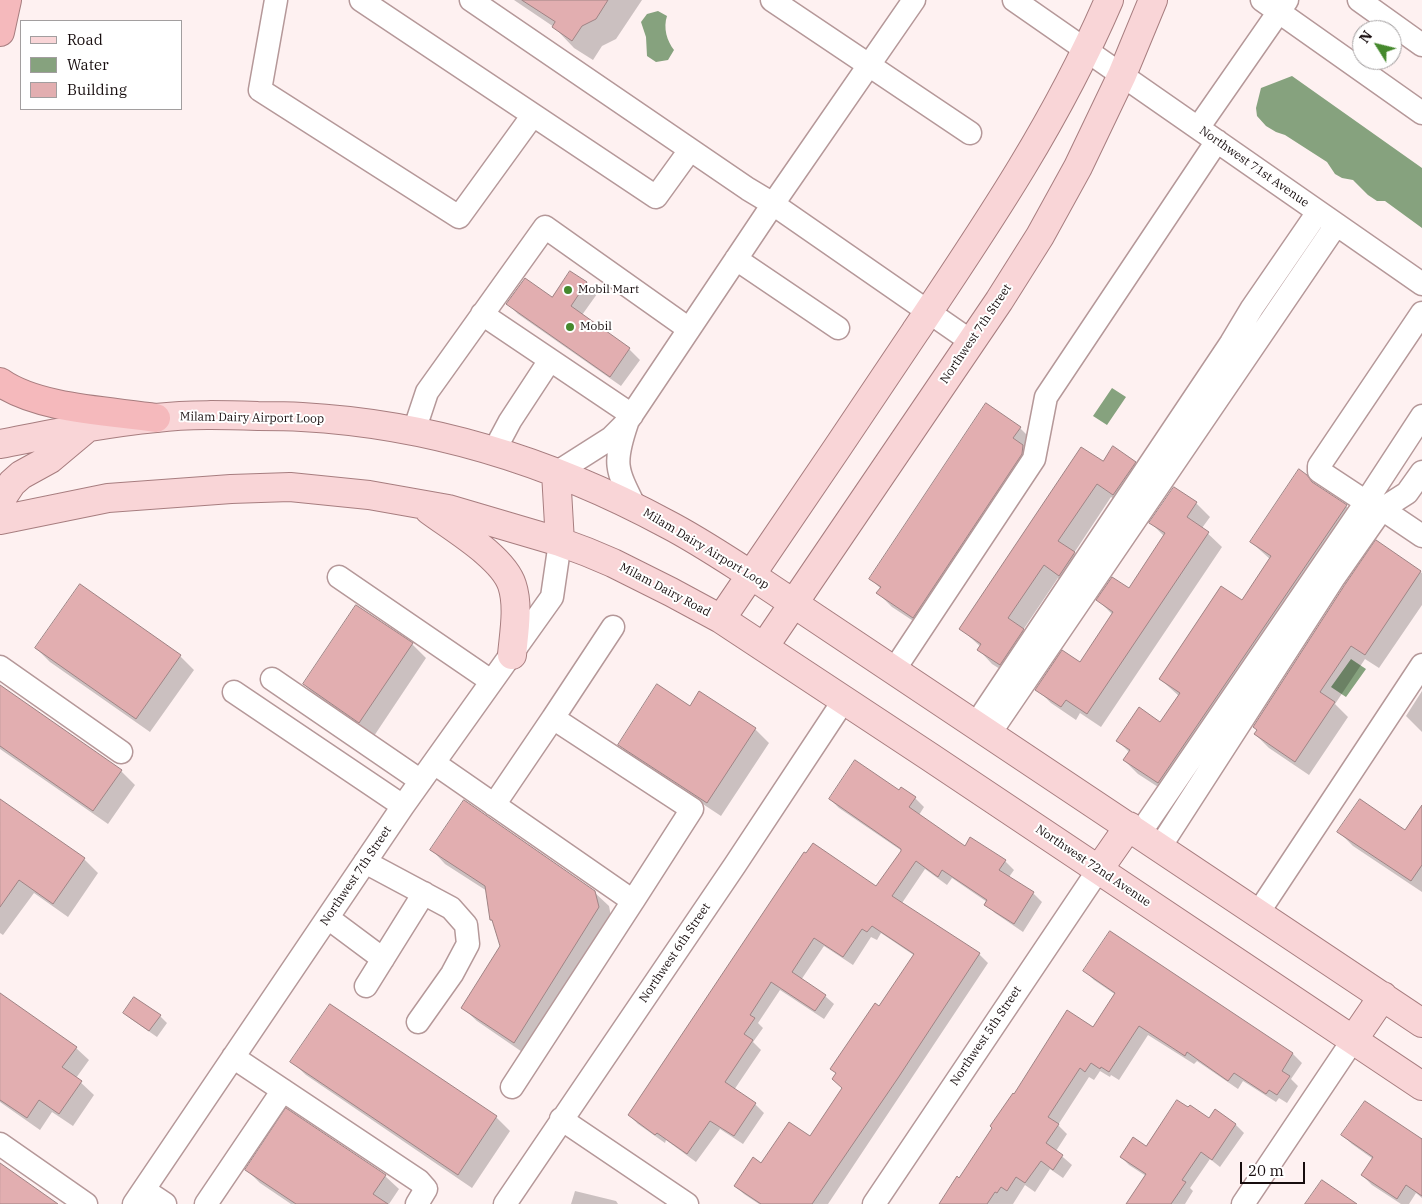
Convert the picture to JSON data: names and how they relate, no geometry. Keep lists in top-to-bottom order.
{
  "streets": {
    "main road": [
      "Northwest 7th Street",
      "Milam Dairy Airport Loop",
      "Milam Dairy Road",
      "Northwest 72nd Avenue"
    ],
    "street": ["Northwest 71st Avenue", "Northwest 6th Street", "Northwest 5th Street"]
  },
  "crossings": [
    ["Northwest 71st Avenue", "Northwest 7th Street"],
    ["Northwest 7th Street", "Milam Dairy Airport Loop"],
    ["Northwest 7th Street", "Milam Dairy Road"],
    ["Northwest 7th Street", "Northwest 72nd Avenue"],
    ["Milam Dairy Road", "Northwest 72nd Avenue"],
    ["Northwest 72nd Avenue", "Northwest 6th Street"],
    ["Northwest 72nd Avenue", "Northwest 5th Street"]
  ],
  "places": ["Mobil Mart", "Mobil"],
  "legend": ["Road", "Water", "Building"],
  "scale_bar": "20 m",
  "north": "top left"
}
